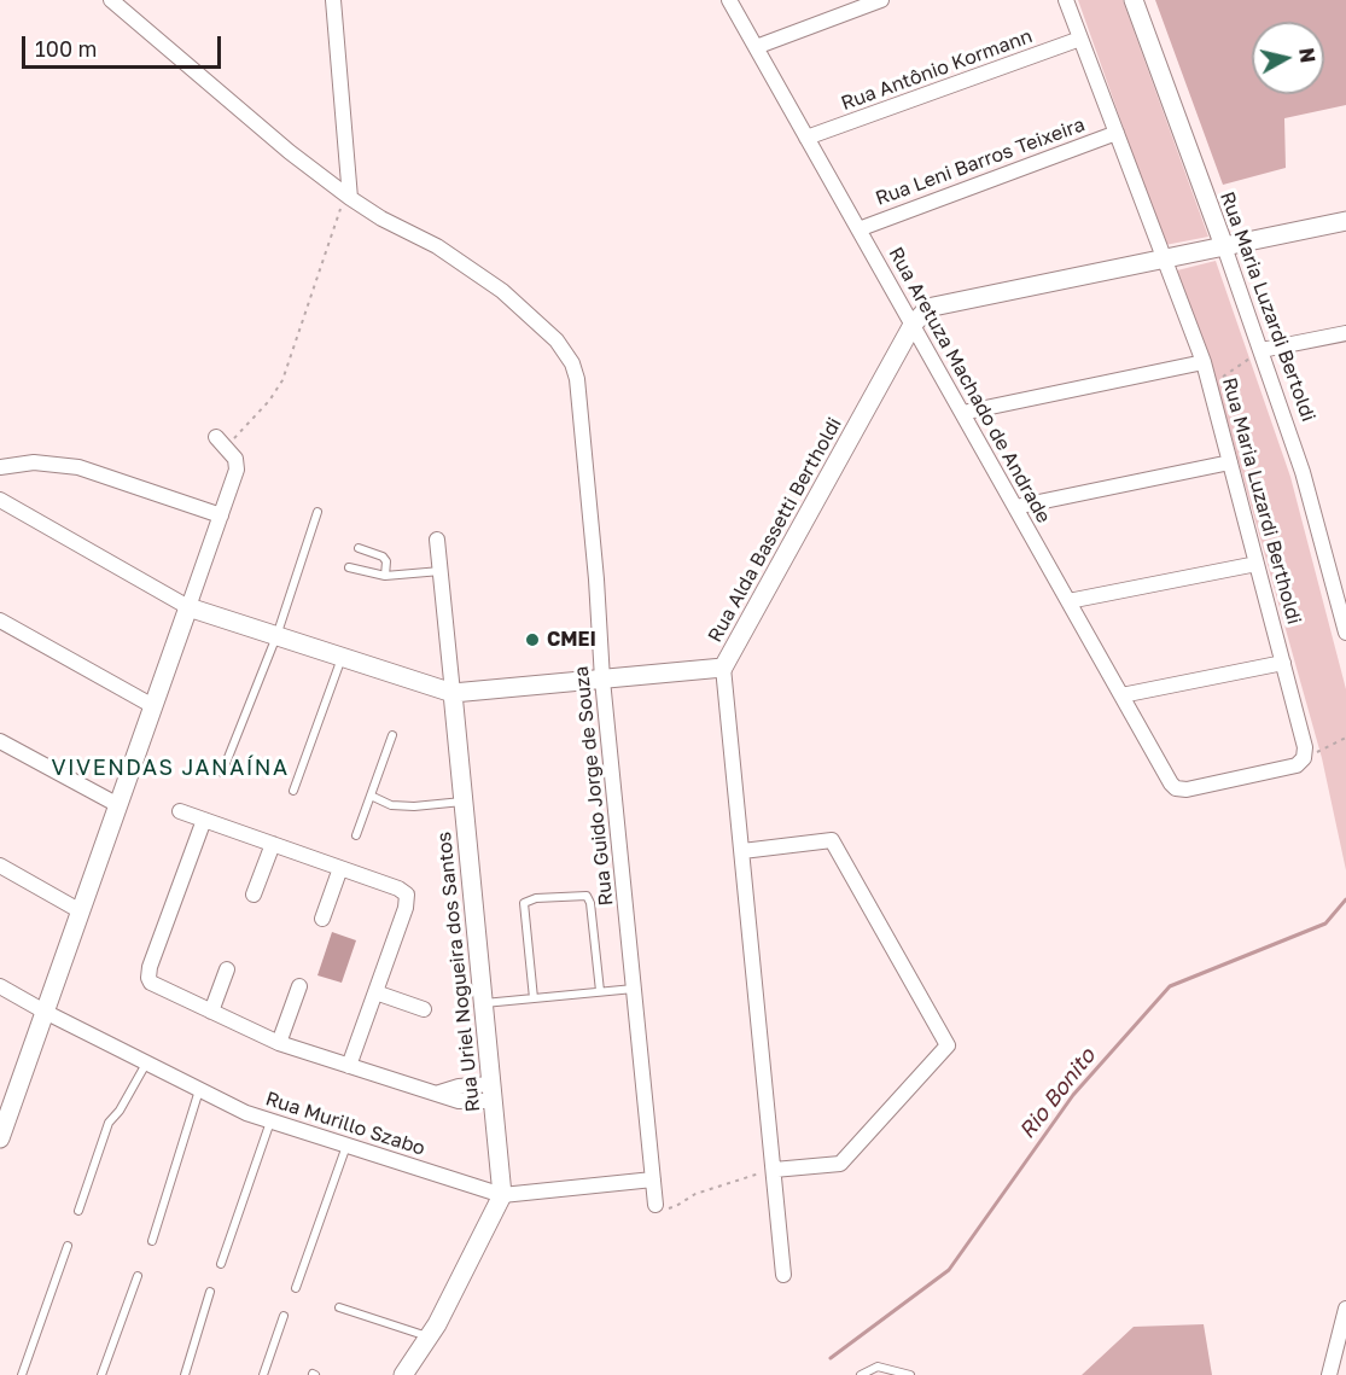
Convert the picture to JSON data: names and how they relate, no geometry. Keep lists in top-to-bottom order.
{
  "streets": {
    "street": [
      "Rua Antônio Kormann",
      "Rua Leni Barros Teixeira",
      "Rua Maria Luzardi Bertoldi",
      "Rua Aretuza Machado de Andrade",
      "Rua Maria Luzardi Bertholdi",
      "Rua Alda Bassetti Bertholdi",
      "Rua Guido Jorge de Souza",
      "Rua Uriel Nogueira dos Santos",
      "Rua Murillo Szabo"
    ]
  },
  "crossings": [
    ["Rua Antônio Kormann", "Rua Aretuza Machado de Andrade"],
    ["Rua Leni Barros Teixeira", "Rua Aretuza Machado de Andrade"],
    ["Rua Maria Luzardi Bertoldi", "Rua Alda Bassetti Bertholdi"],
    ["Rua Aretuza Machado de Andrade", "Rua Maria Luzardi Bertholdi"],
    ["Rua Aretuza Machado de Andrade", "Rua Alda Bassetti Bertholdi"],
    ["Rua Maria Luzardi Bertholdi", "Rua Alda Bassetti Bertholdi"],
    ["Rua Alda Bassetti Bertholdi", "Rua Guido Jorge de Souza"],
    ["Rua Alda Bassetti Bertholdi", "Rua Uriel Nogueira dos Santos"],
    ["Rua Guido Jorge de Souza", "Rua Murillo Szabo"],
    ["Rua Uriel Nogueira dos Santos", "Rua Murillo Szabo"]
  ],
  "districts": ["VIVENDAS JANAÍNA"],
  "water": ["Rio Bonito"],
  "places": ["CMEI"],
  "scale_bar": "100 m",
  "north": "right"
}
